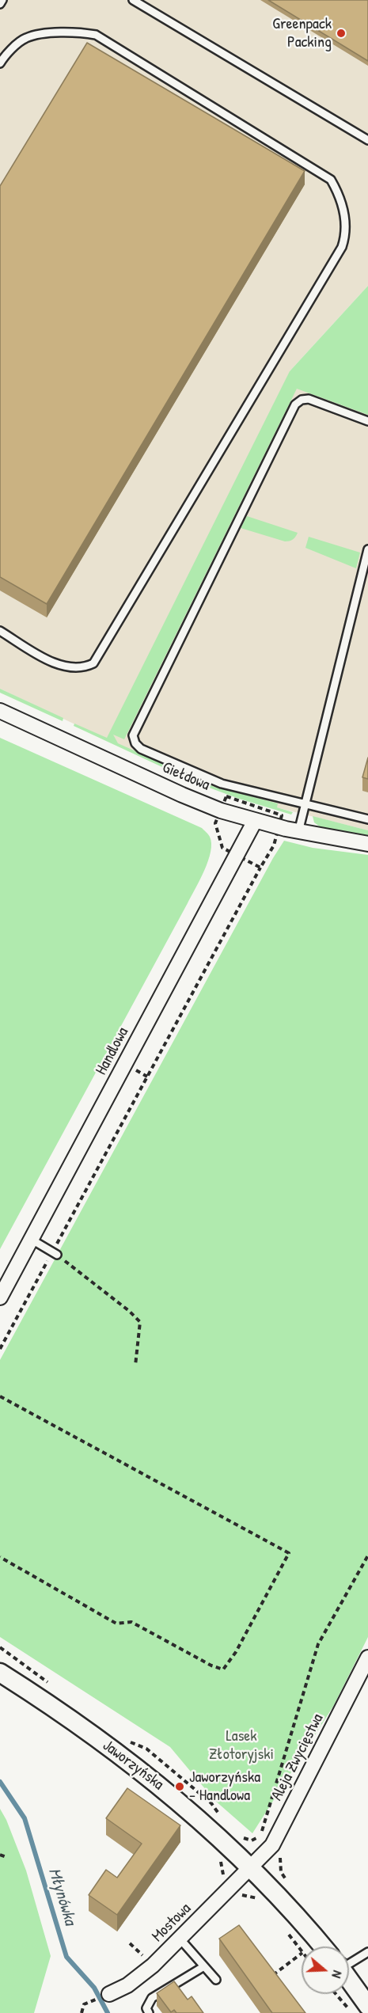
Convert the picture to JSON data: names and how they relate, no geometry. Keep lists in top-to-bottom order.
{
  "streets": {
    "street": [
      "Giełdowa",
      "Handlowa",
      "Aleja Zwycięstwa",
      "Jaworzyńska",
      "Mostowa"
    ]
  },
  "crossings": [
    ["Giełdowa", "Handlowa"],
    ["Aleja Zwycięstwa", "Jaworzyńska"],
    ["Aleja Zwycięstwa", "Mostowa"],
    ["Jaworzyńska", "Mostowa"]
  ],
  "water": ["Młynówka"],
  "parks": ["Lasek Złotoryjski"],
  "places": ["Greenpack Packing", "Jaworzyńska - Handlowa"],
  "north": "right"
}
